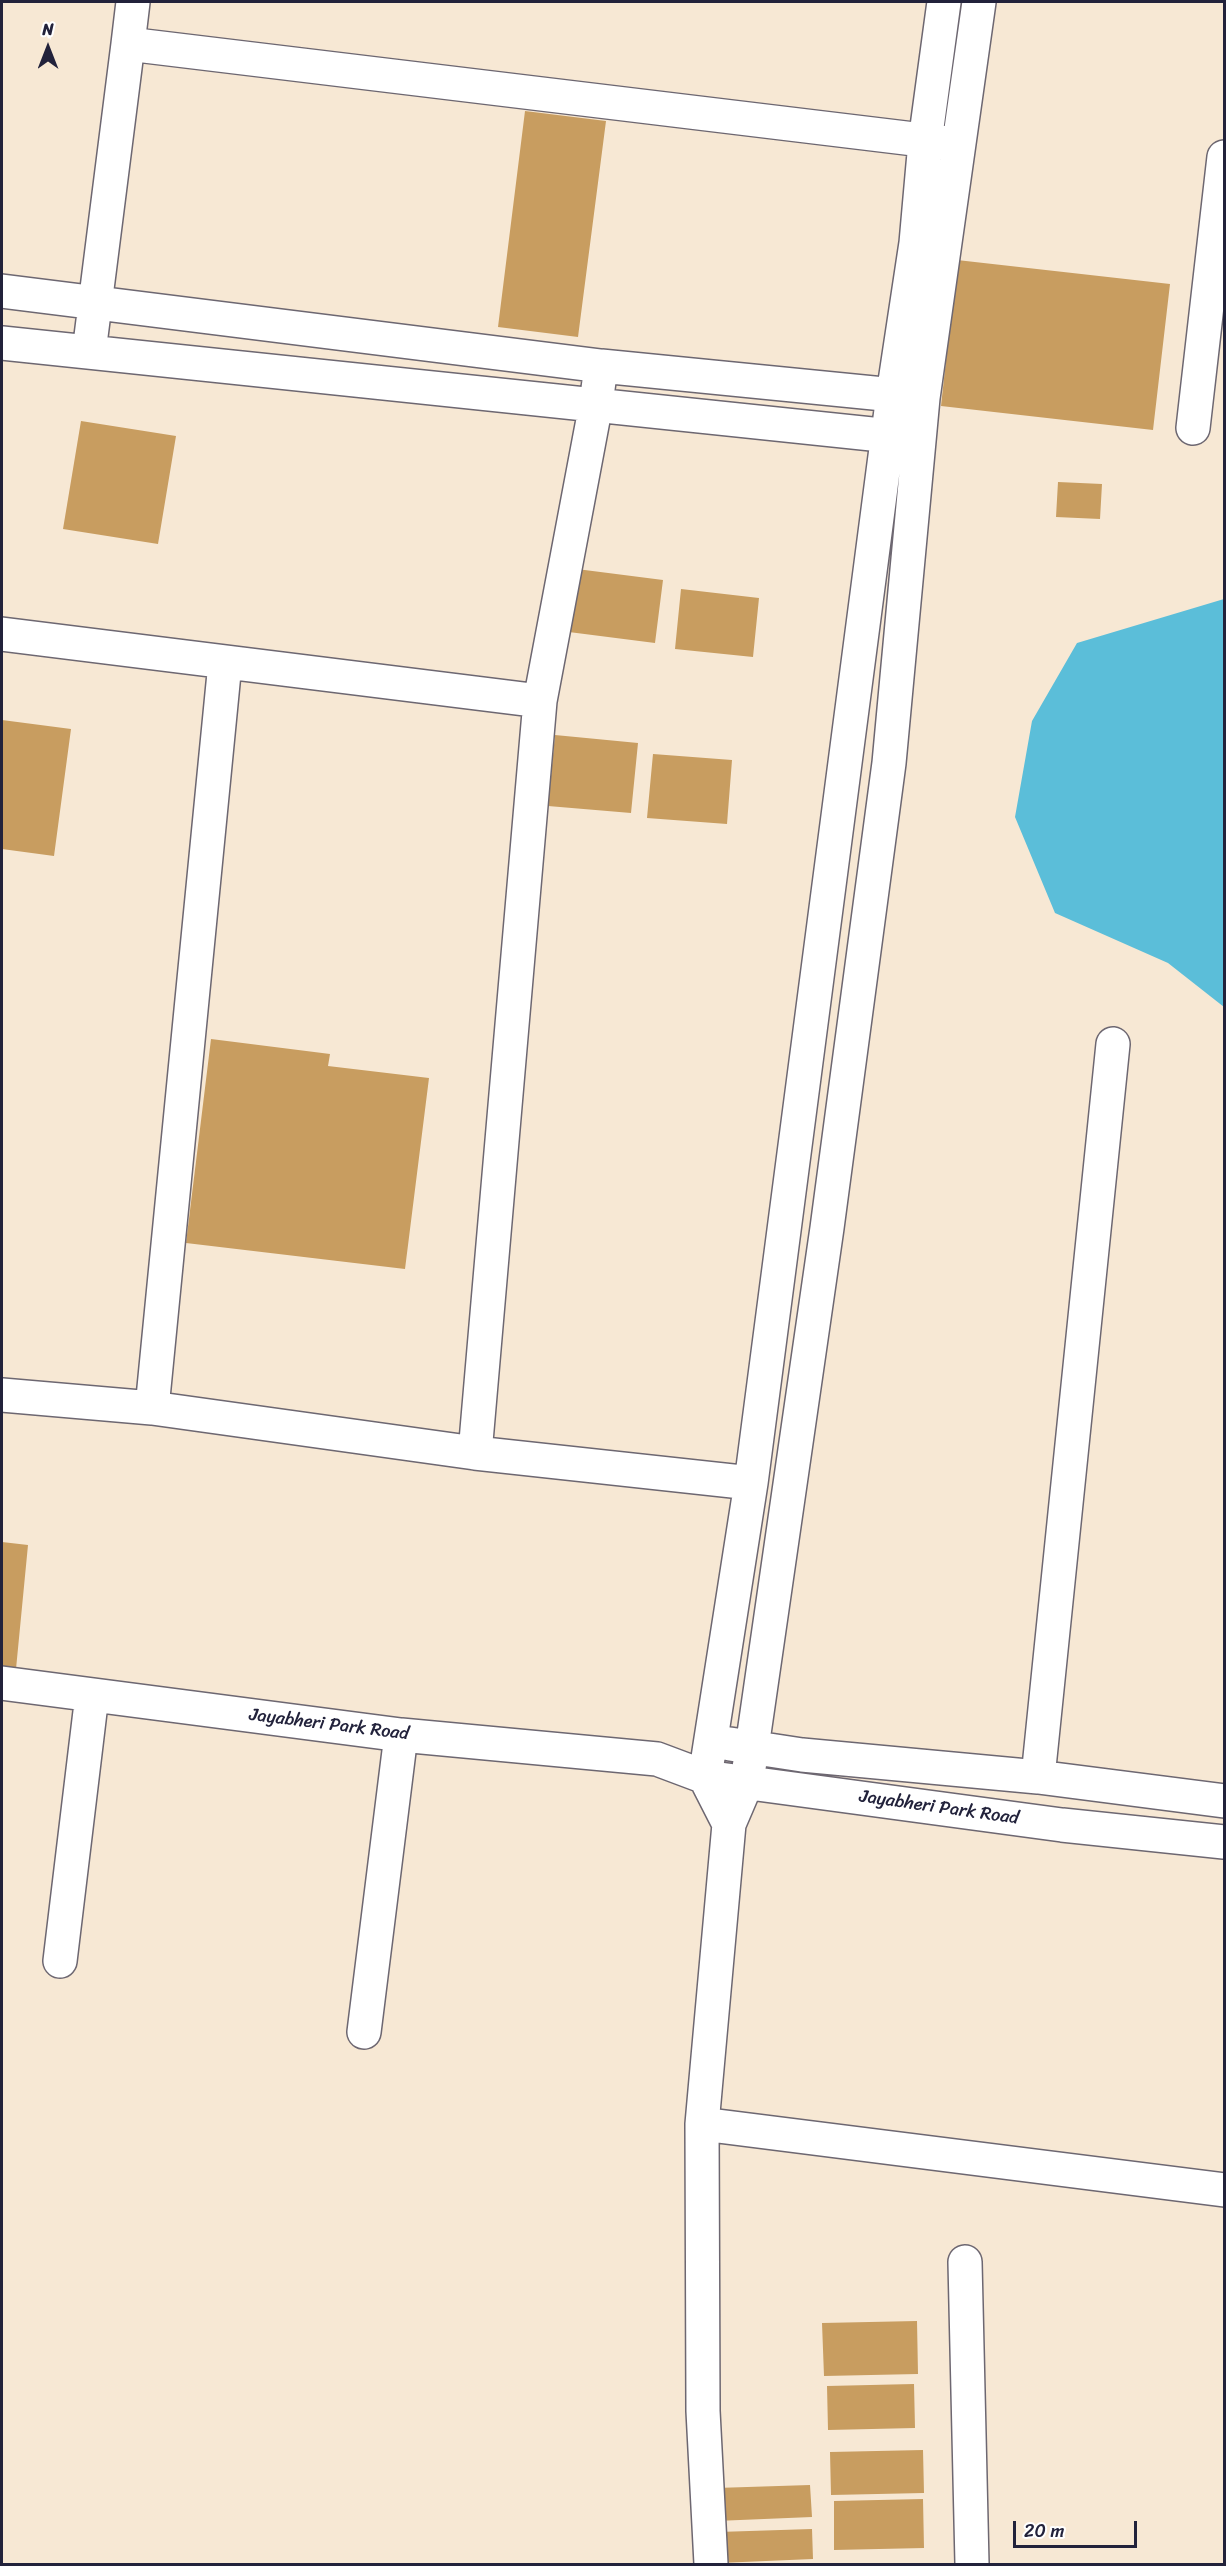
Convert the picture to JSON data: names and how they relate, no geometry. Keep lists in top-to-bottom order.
{
  "streets": {
    "street": ["Jayabheri Park Road"]
  },
  "scale_bar": "20 m",
  "north": "top"
}
